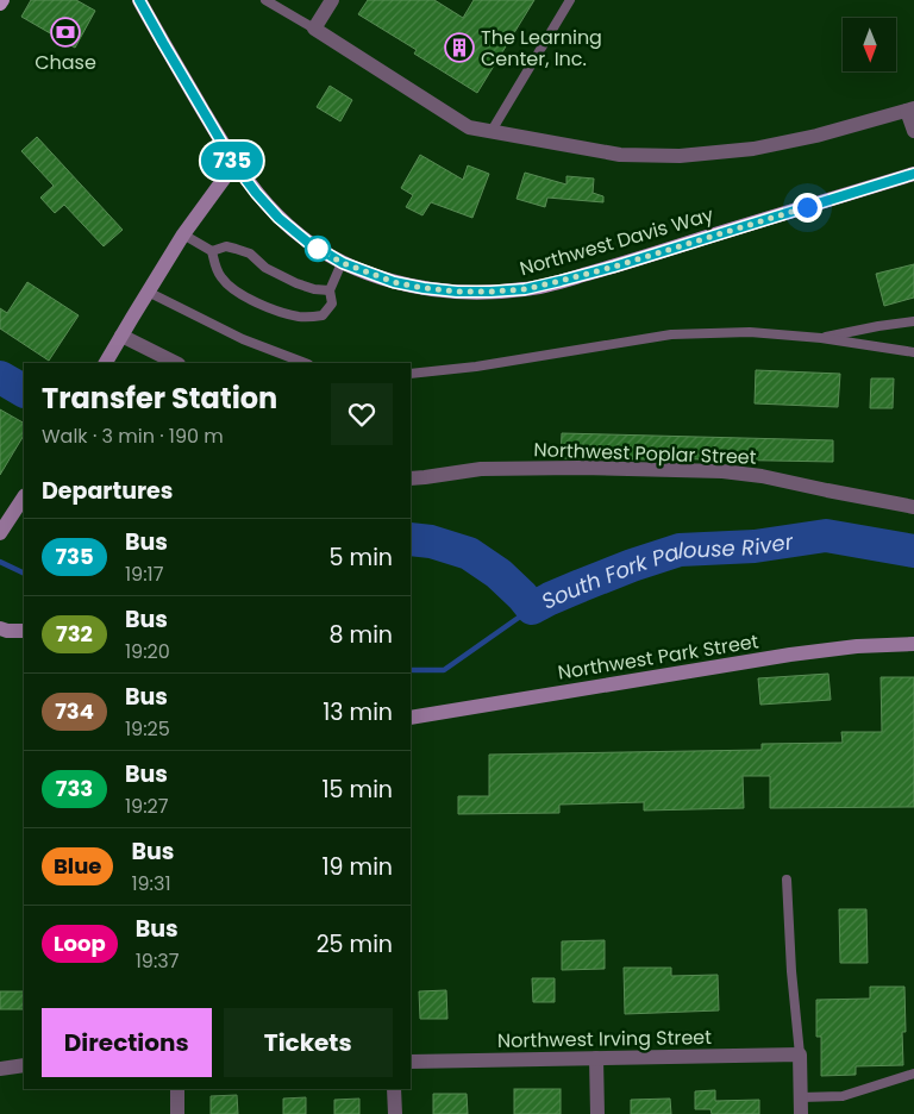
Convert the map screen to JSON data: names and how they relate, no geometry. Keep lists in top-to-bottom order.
{
  "streets": {
    "main road": ["Northwest Davis Way"],
    "street": ["Northwest Poplar Street", "Northwest Park Street", "Northwest Irving Street"]
  },
  "water": ["South Fork Palouse River"],
  "places": {
    "bank": ["Chase"],
    "building": ["The Learning Center, Inc."]
  },
  "lines": ["bus line 735"],
  "north": "bottom",
  "page": {
    "on_map": "735",
    "heading": [
      ["Transfer Station", "Walk · 3 min · 190 m"],
      "Departures"
    ],
    "list": [
      {
        "mark": "735",
        "name": "Bus",
        "note": "19:17",
        "value": "5 min"
      },
      {
        "mark": "732",
        "name": "Bus",
        "note": "19:20",
        "value": "8 min"
      },
      {
        "mark": "734",
        "name": "Bus",
        "note": "19:25",
        "value": "13 min"
      },
      {
        "mark": "733",
        "name": "Bus",
        "note": "19:27",
        "value": "15 min"
      },
      {
        "mark": "Blue",
        "name": "Bus",
        "note": "19:31",
        "value": "19 min"
      },
      {
        "mark": "Loop",
        "name": "Bus",
        "note": "19:37",
        "value": "25 min"
      }
    ],
    "buttons": ["Directions", "Tickets"]
  }
}
